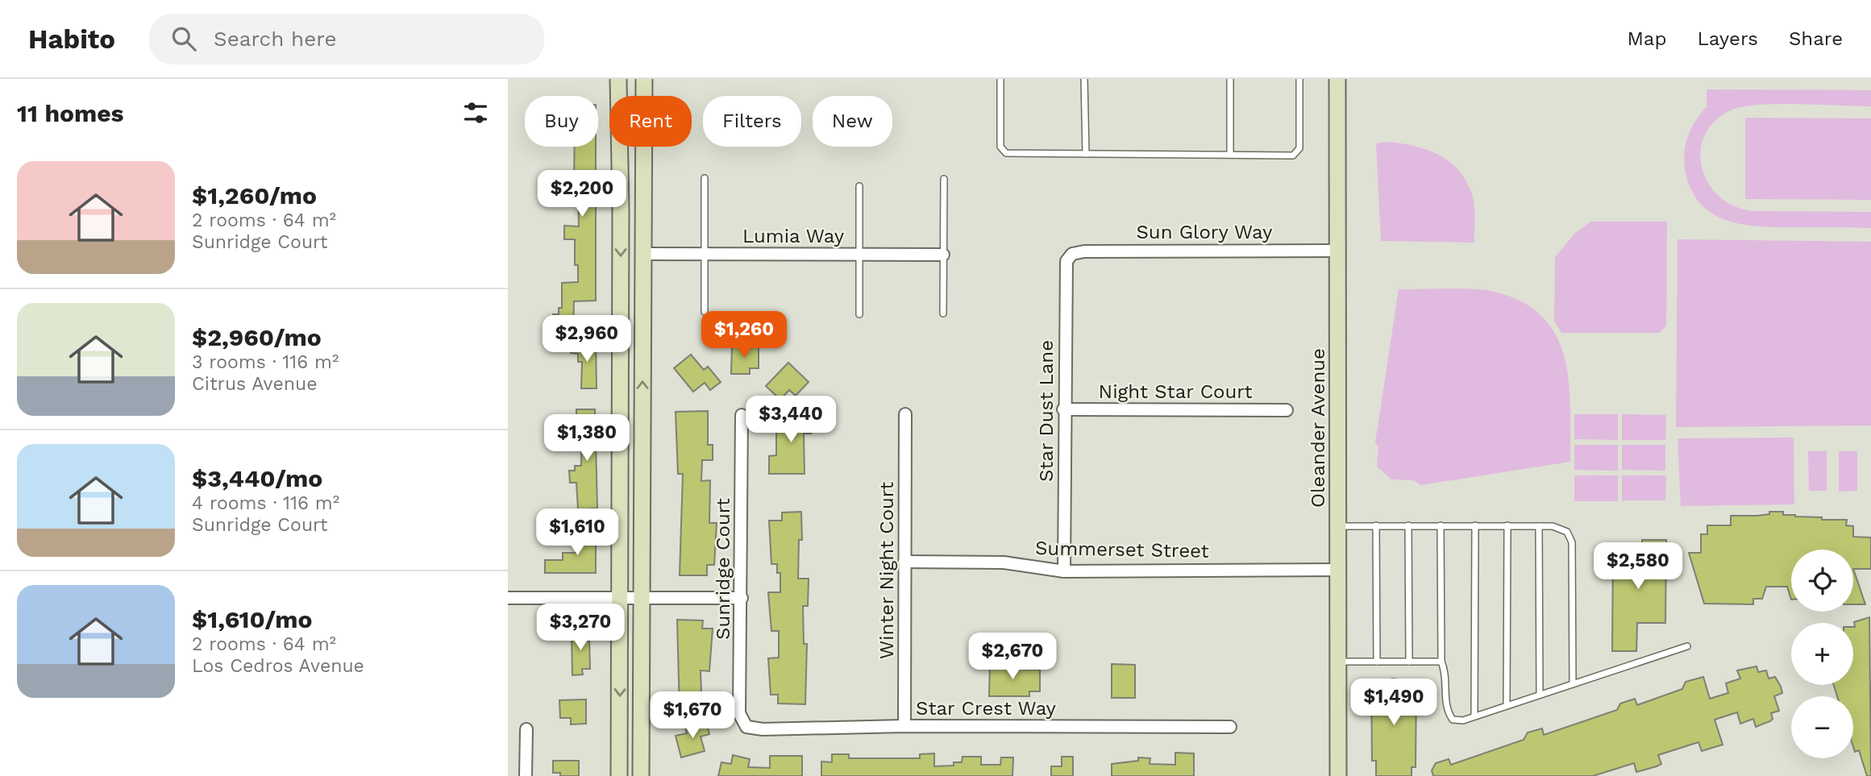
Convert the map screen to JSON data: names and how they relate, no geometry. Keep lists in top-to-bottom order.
{
  "streets": {
    "main road": ["Oleander Avenue"],
    "street": [
      "Sun Glory Way",
      "Lumia Way",
      "Night Star Court",
      "Star Dust Lane",
      "Summerset Street",
      "Sunridge Court",
      "Winter Night Court",
      "Star Crest Way"
    ]
  },
  "crossings": [
    ["Sun Glory Way", "Star Dust Lane"],
    ["Sun Glory Way", "Oleander Avenue"],
    ["Night Star Court", "Star Dust Lane"],
    ["Star Dust Lane", "Summerset Street"],
    ["Oleander Avenue", "Summerset Street"],
    ["Summerset Street", "Winter Night Court"],
    ["Sunridge Court", "Star Crest Way"],
    ["Winter Night Court", "Star Crest Way"]
  ],
  "page": {
    "header": "Habito",
    "search": "Search here",
    "nav": ["Map", "Layers", "Share"],
    "heading": "11 homes",
    "chip": [
      "Buy",
      "Rent",
      "Filters",
      "New"
    ],
    "list": [
      {
        "name": "$1,260/mo",
        "note": "2 rooms · 64 m² · Sunridge Court"
      },
      {
        "name": "$2,960/mo",
        "note": "3 rooms · 116 m² · Citrus Avenue"
      },
      {
        "name": "$3,440/mo",
        "note": "4 rooms · 116 m² · Sunridge Court"
      },
      {
        "name": "$1,610/mo",
        "note": "2 rooms · 64 m² · Los Cedros Avenue"
      }
    ],
    "price": [
      "$2,200",
      "$1,260",
      "$2,960",
      "$3,440",
      "$1,380",
      "$1,610",
      "$2,580",
      "$3,270",
      "$2,670",
      "$1,490",
      "$1,670"
    ],
    "map_buttons": ["+", "−"]
  }
}
